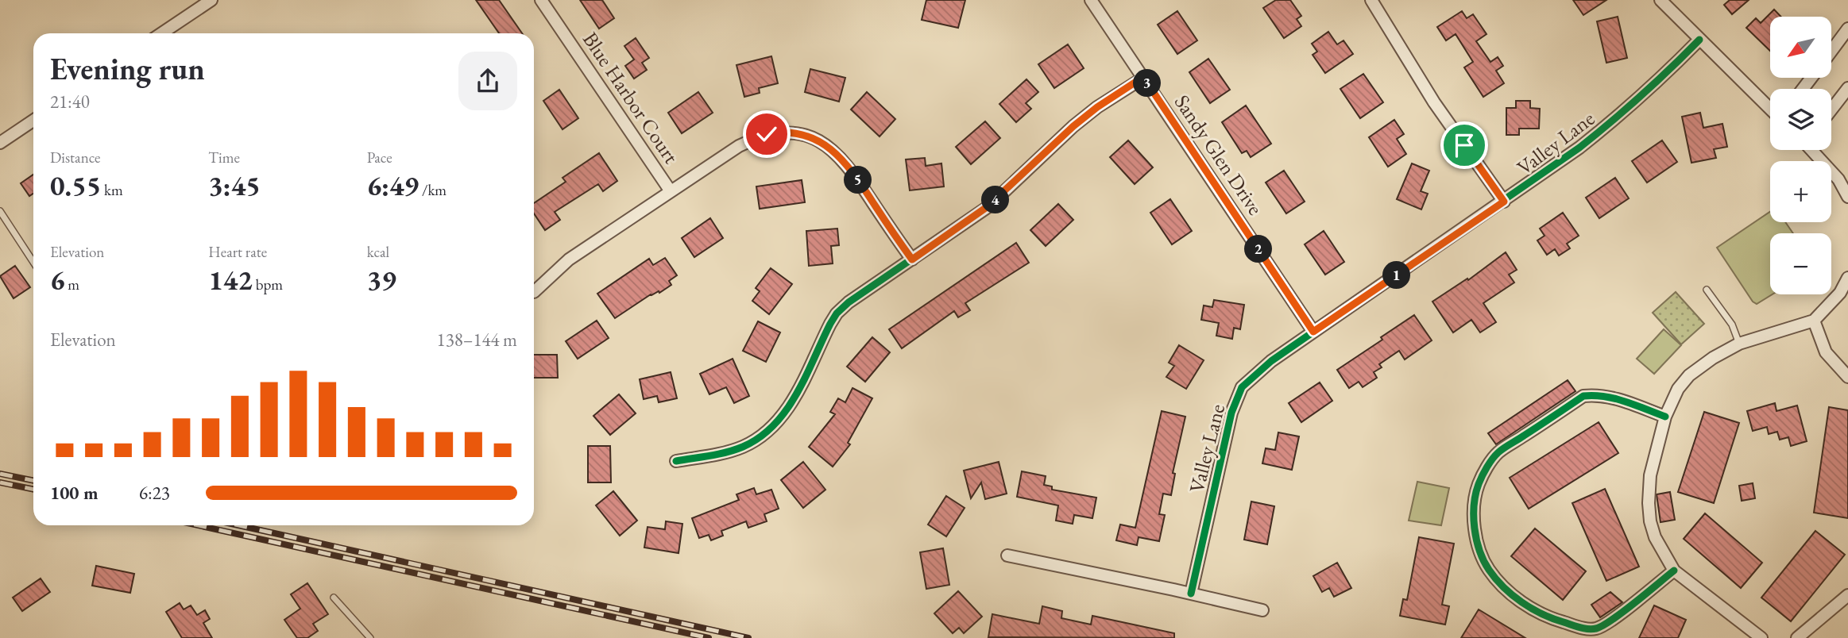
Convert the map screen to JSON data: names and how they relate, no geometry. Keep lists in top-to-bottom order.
{
  "streets": {
    "street": ["Blue Harbor Court", "Valley Lane", "Sandy Glen Drive"]
  },
  "crossings": [
    ["Valley Lane", "Sandy Glen Drive"]
  ],
  "north": "bottom left",
  "page": {
    "map_buttons": ["+", "−"],
    "heading": ["Evening run", "21:40"],
    "pins": [
      "3",
      "5",
      "4",
      "2",
      "1"
    ],
    "stats": [
      ["Distance", "0.55 km"],
      ["Time", "3:45"],
      ["Pace", "6:49 /km"],
      ["Elevation", "6 m"],
      ["Heart rate", "142 bpm"],
      ["kcal", "39"]
    ],
    "chart": ["Elevation", "138–144 m"],
    "list": [
      {
        "name": "100 m",
        "note": "6:23"
      }
    ]
  }
}
